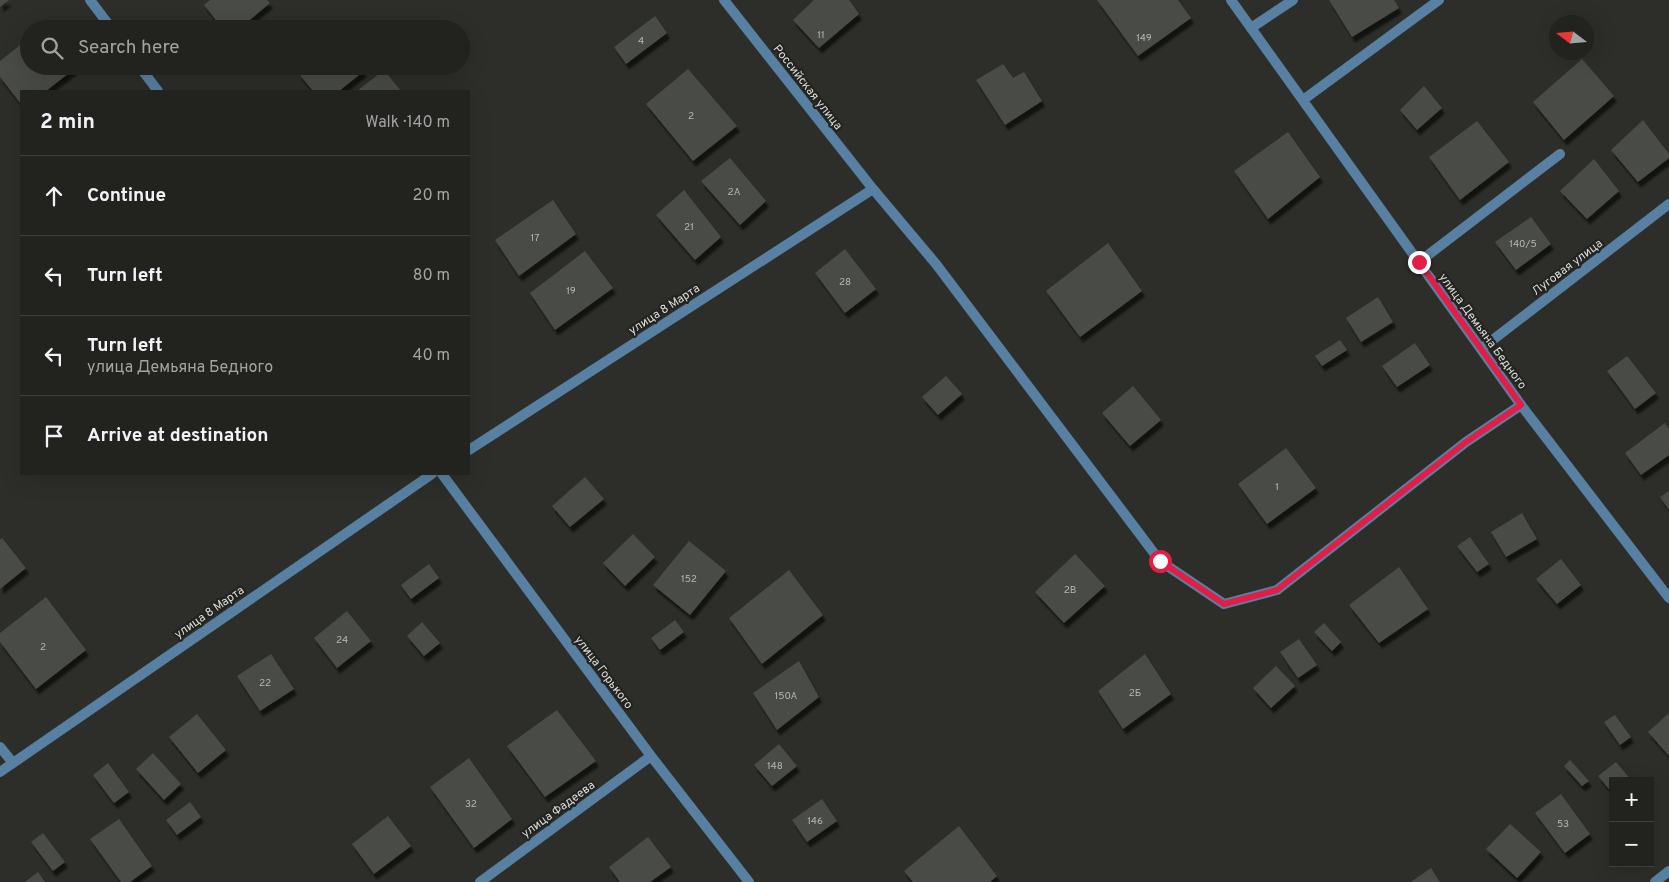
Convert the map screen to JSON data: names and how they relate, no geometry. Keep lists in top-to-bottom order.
{
  "streets": {
    "street": [
      "Российская улица",
      "Луговая улица",
      "улица 8 Марта",
      "улица Демьяна Бедного",
      "улица Горького",
      "улица Фадеева"
    ]
  },
  "crossings": [
    ["Российская улица", "улица 8 Марта"],
    ["Российская улица", "улица Демьяна Бедного"],
    ["Луговая улица", "улица Демьяна Бедного"],
    ["улица Горького", "улица Фадеева"]
  ],
  "house_numbers": [
    "11",
    "149",
    "4",
    "2",
    "2А",
    "21",
    "17",
    "140/5",
    "28",
    "19",
    "1",
    "152",
    "2В",
    "24",
    "2",
    "22",
    "2Б",
    "150А",
    "148",
    "32",
    "146",
    "53"
  ],
  "north": "left",
  "page": {
    "search": "Search here",
    "heading": ["2 min", "Walk · 140 m"],
    "list": [
      ["Continue", "20 m"],
      ["Turn left", "80 m"],
      ["Turn left", "улица Демьяна Бедного", "40 m"],
      "Arrive at destination"
    ],
    "map_buttons": ["+", "−"]
  }
}
